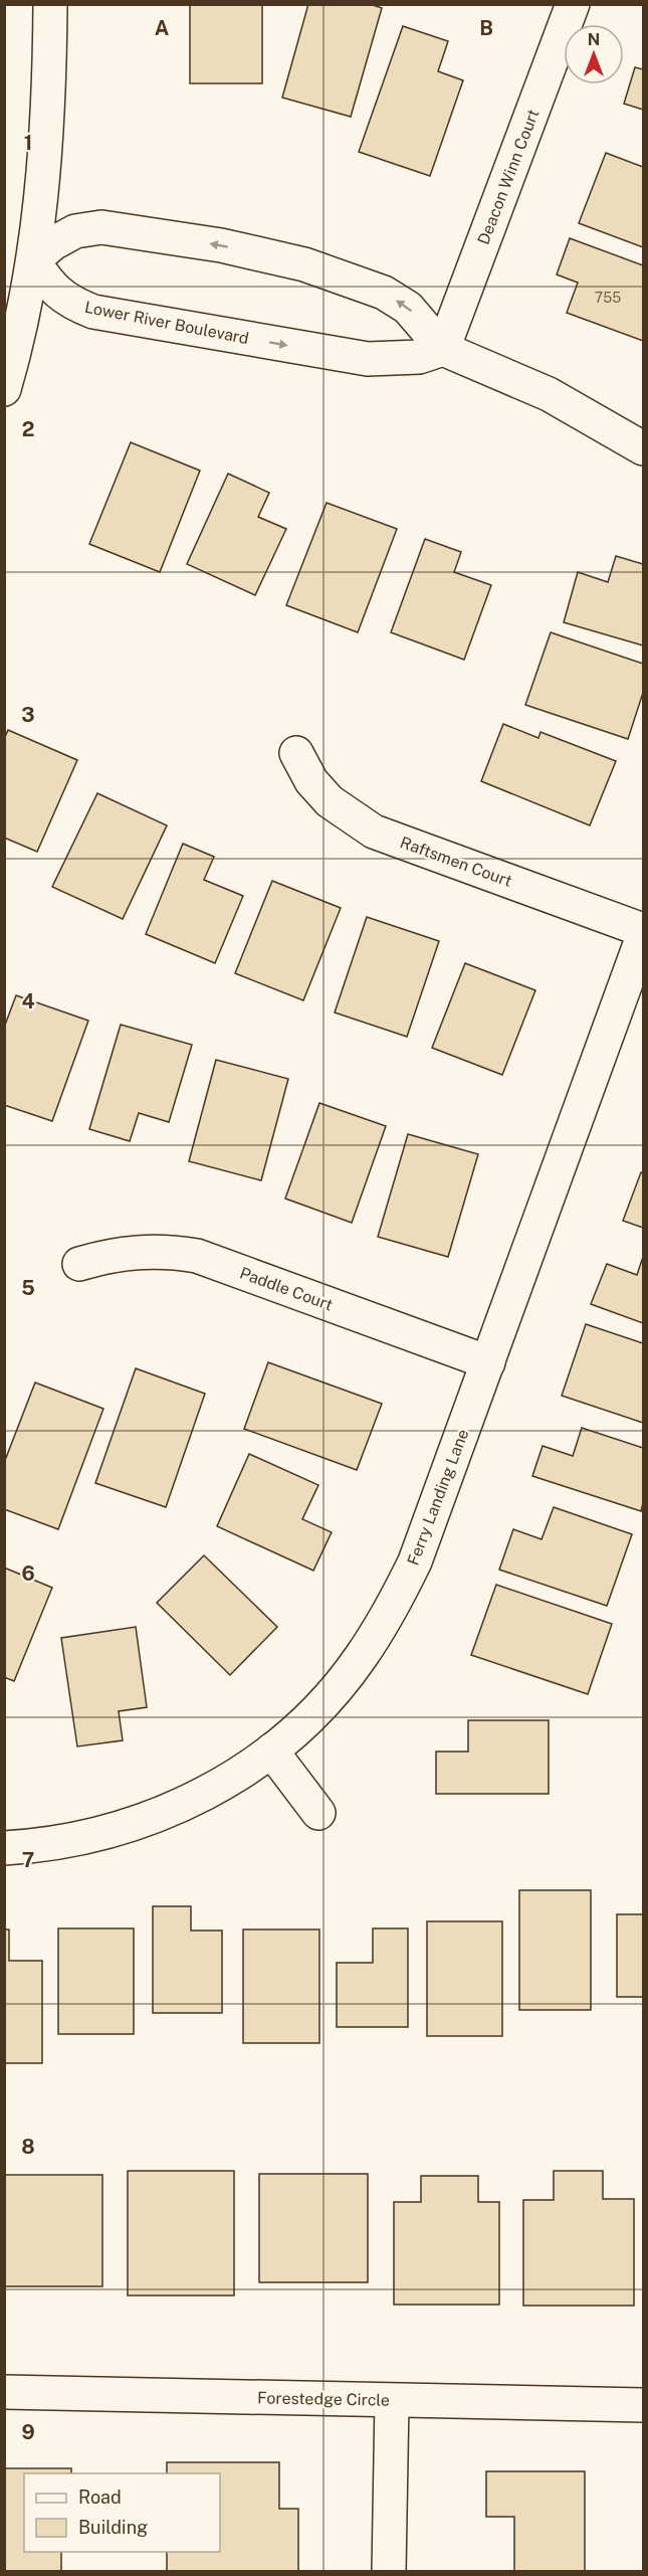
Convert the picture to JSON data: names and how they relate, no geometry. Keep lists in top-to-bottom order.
{
  "streets": {
    "street": [
      "Deacon Winn Court",
      "Lower River Boulevard",
      "Raftsmen Court",
      "Paddle Court",
      "Ferry Landing Lane",
      "Forestedge Circle"
    ]
  },
  "crossings": [
    ["Deacon Winn Court", "Lower River Boulevard"],
    ["Paddle Court", "Ferry Landing Lane"]
  ],
  "house_numbers": ["755"],
  "legend": ["Road", "Building"],
  "north": "top",
  "grid": {
    "columns": ["A", "B"],
    "rows": [
      "1",
      "2",
      "3",
      "4",
      "5",
      "6",
      "7",
      "8",
      "9"
    ]
  }
}
